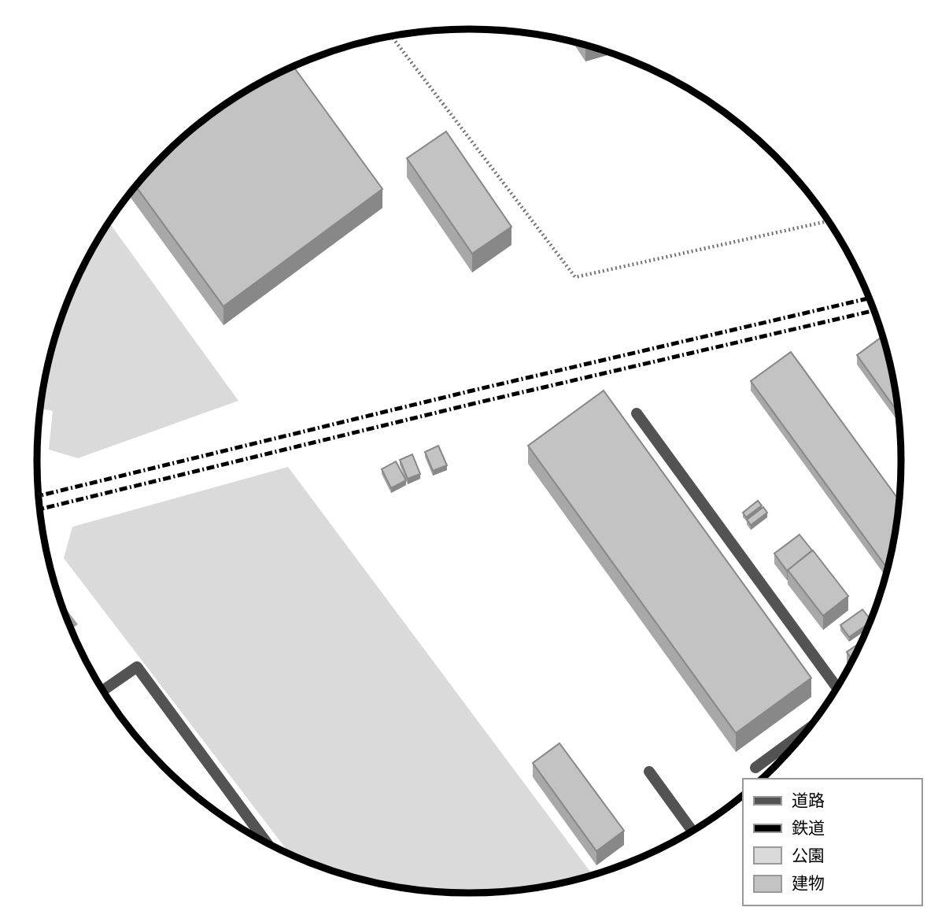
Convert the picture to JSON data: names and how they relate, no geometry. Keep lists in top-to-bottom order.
{
  "legend": [
    "道路",
    "鉄道",
    "公園",
    "建物"
  ]
}
